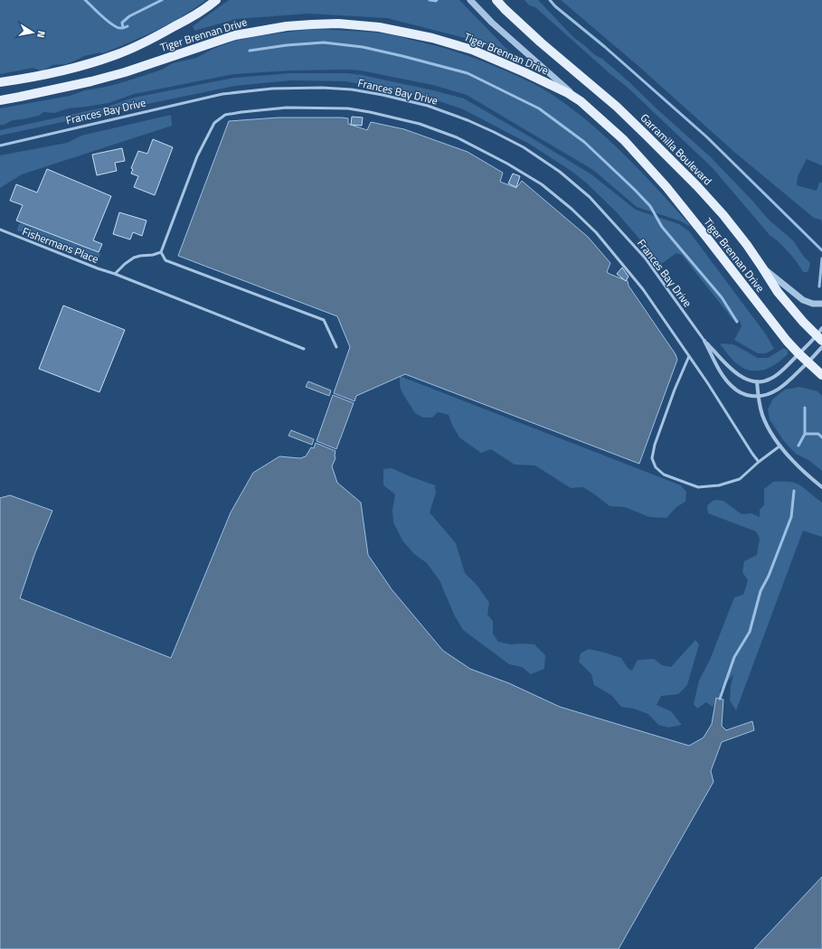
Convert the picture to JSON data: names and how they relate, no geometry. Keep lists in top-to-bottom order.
{
  "streets": {
    "main road": ["Tiger Brennan Drive", "Garramilla Boulevard"],
    "street": ["Frances Bay Drive"],
    "lane": ["Fishermans Place"]
  },
  "north": "right"
}
